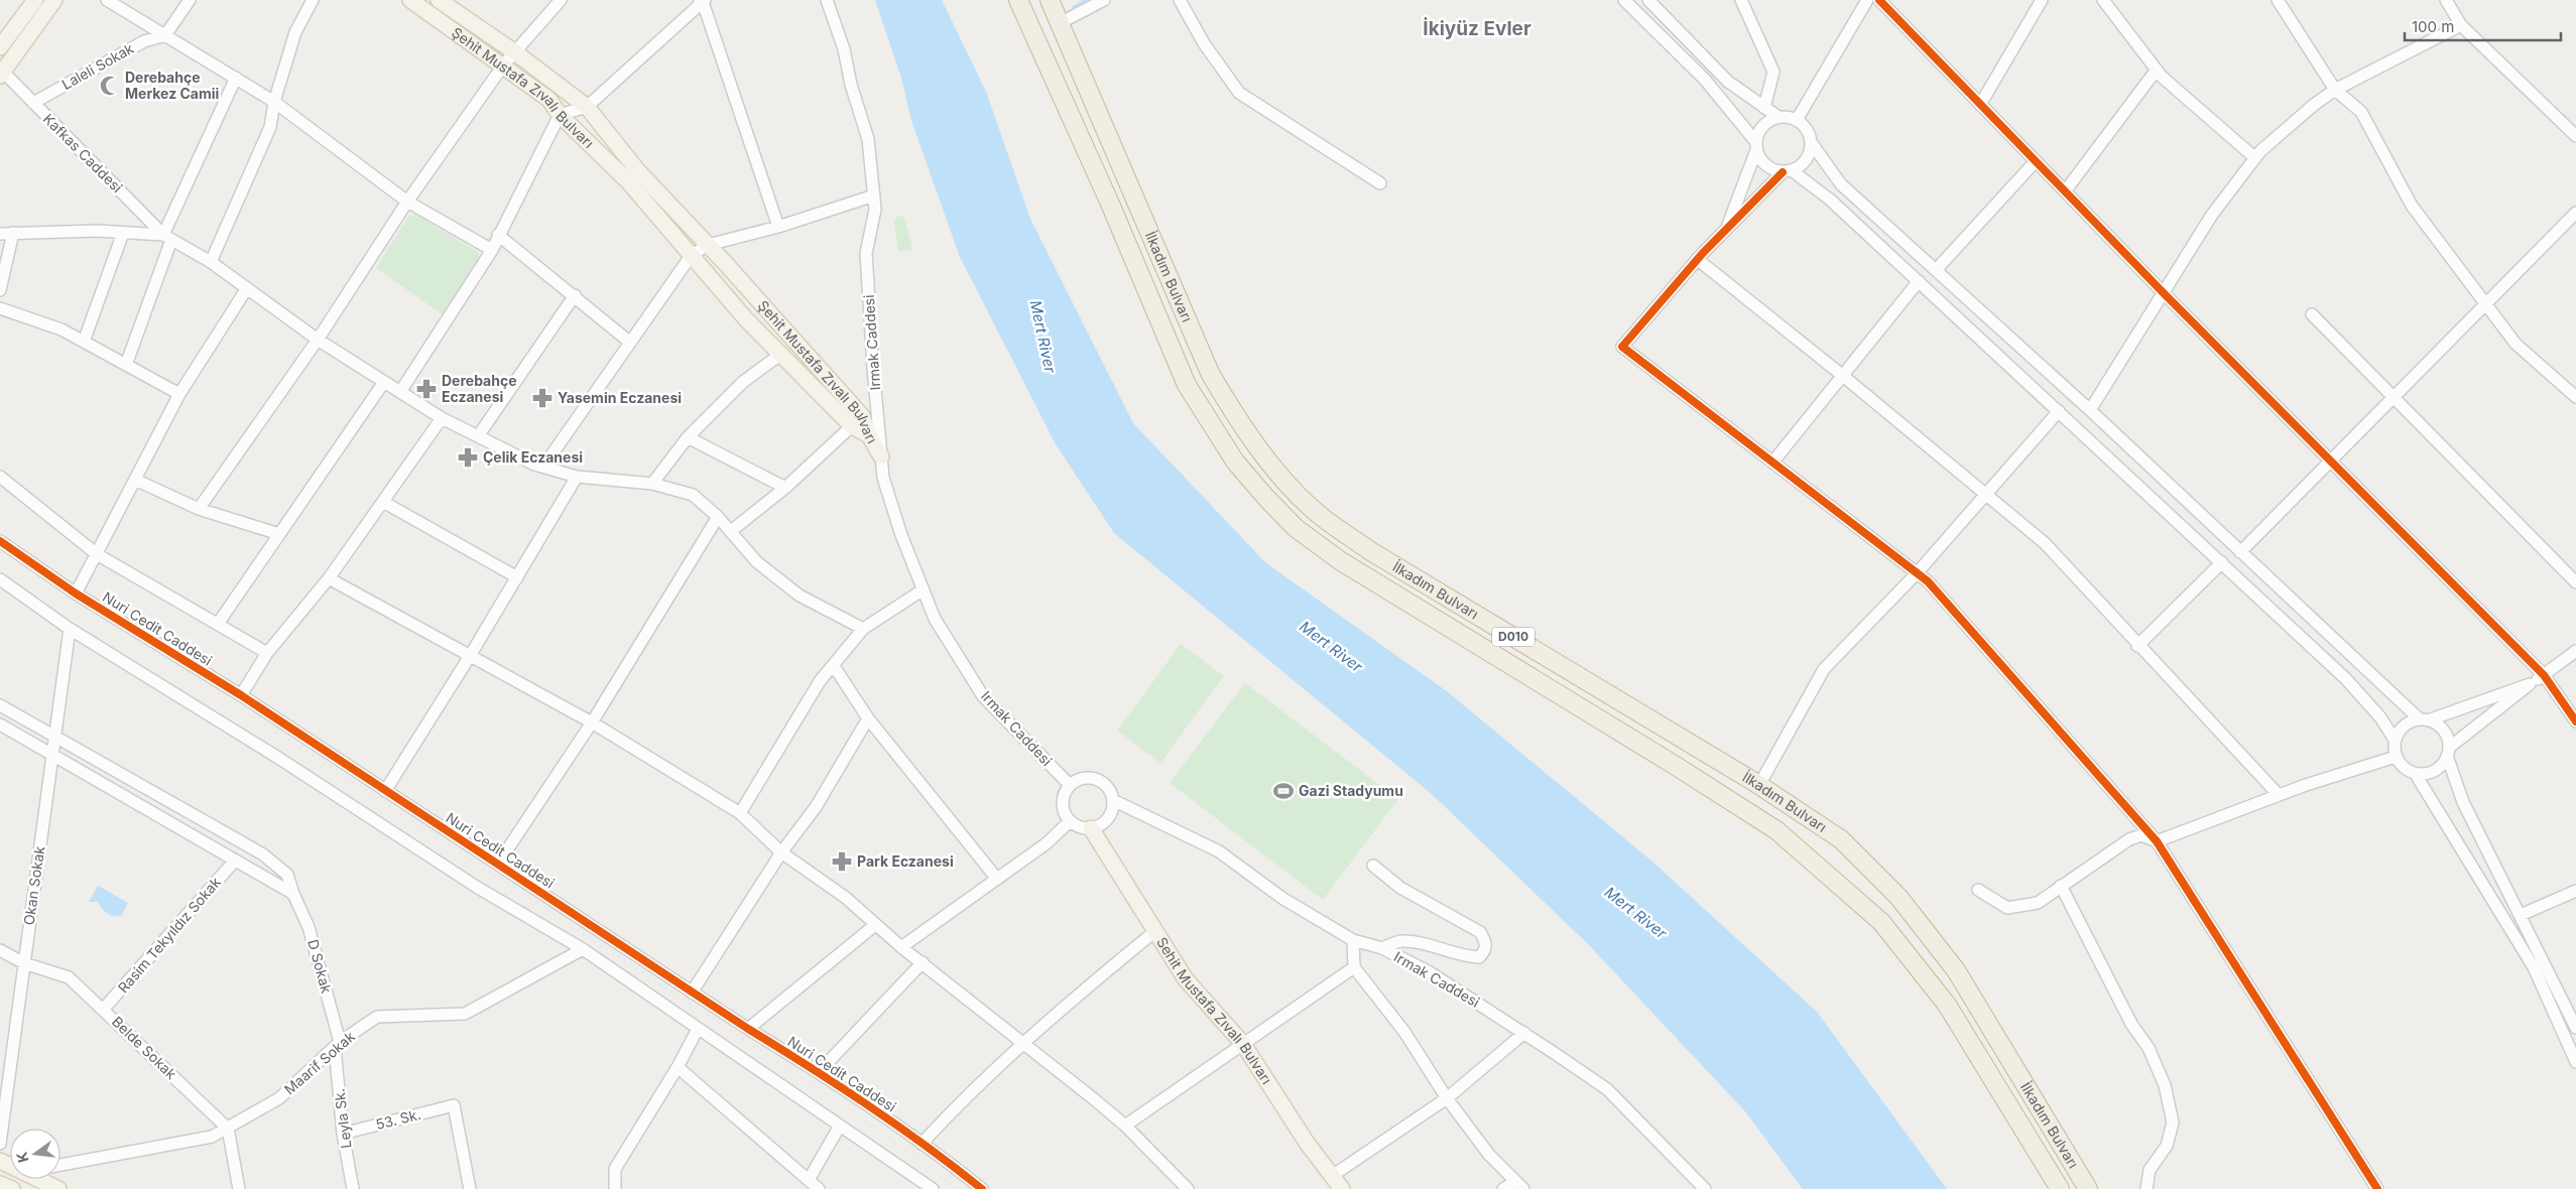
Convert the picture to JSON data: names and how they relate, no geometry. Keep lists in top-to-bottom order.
{
  "streets": {
    "highway": ["İlkadım Bulvarı", "D010"],
    "main road": ["Şehit Mustafa Zıvalı Bulvarı", "Sehit Mustafa Zıvalı Bulvarı"],
    "street": [
      "Laleli Sokak",
      "Kafkas Caddesi",
      "Irmak Caddesi",
      "Nuri Cedit Caddesi",
      "Okan Sokak",
      "Rasim Tekyıldız Sokak",
      "D Sokak",
      "Belde Sokak",
      "Maarif Sokak",
      "Leyla Sk.",
      "53. Sk."
    ]
  },
  "crossings": [
    ["Laleli Sokak", "Kafkas Caddesi"],
    ["Şehit Mustafa Zıvalı Bulvarı", "Irmak Caddesi"],
    ["Irmak Caddesi", "Sehit Mustafa Zıvalı Bulvarı"],
    ["Okan Sokak", "D Sokak"],
    ["Okan Sokak", "Belde Sokak"],
    ["Rasim Tekyıldız Sokak", "Belde Sokak"],
    ["D Sokak", "Maarif Sokak"],
    ["D Sokak", "Leyla Sk."],
    ["Belde Sokak", "Maarif Sokak"],
    ["Maarif Sokak", "Leyla Sk."],
    ["Leyla Sk.", "53. Sk."]
  ],
  "districts": ["İkiyüz Evler"],
  "water": ["Mert River"],
  "places": {
    "mosque": ["Derebahçe Merkez Camii"],
    "pharmacy": [
      "Derebahçe Eczanesi",
      "Yasemin Eczanesi",
      "Çelik Eczanesi",
      "Park Eczanesi"
    ],
    "sports": ["Gazi Stadyumu"]
  },
  "scale_bar": "100 m",
  "north": "left"
}
